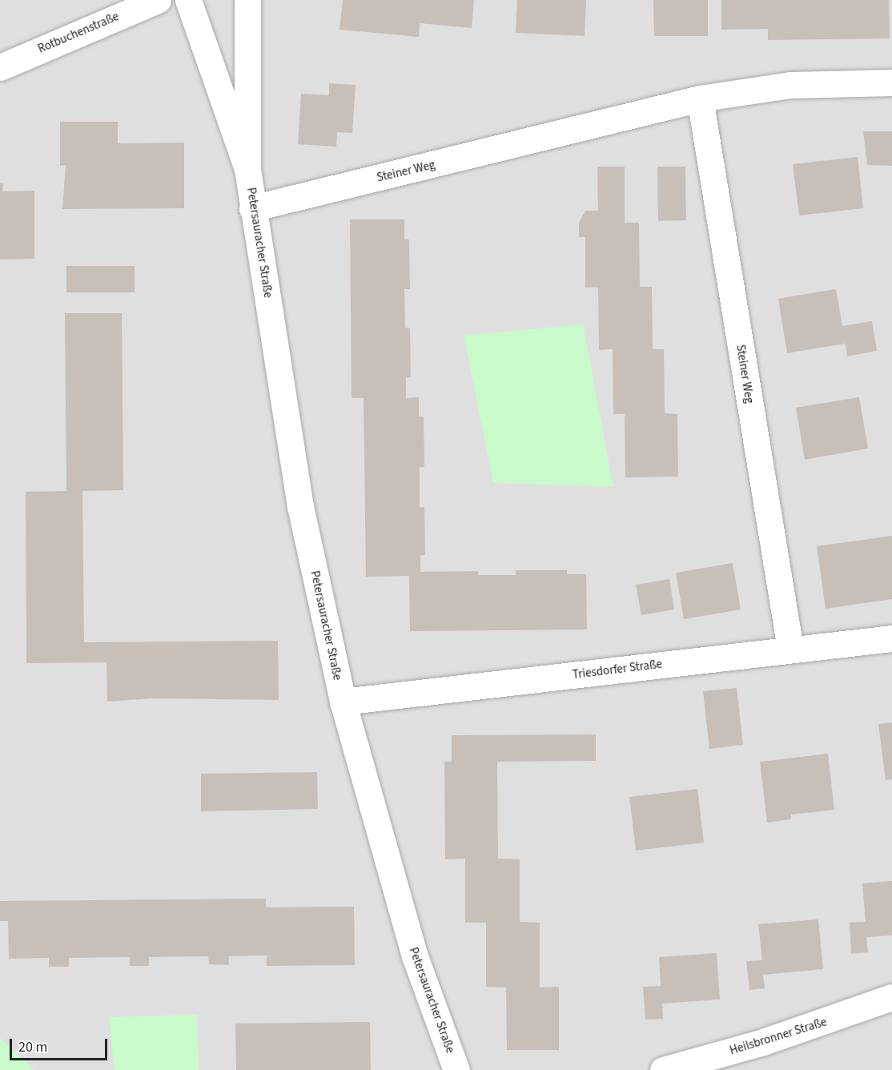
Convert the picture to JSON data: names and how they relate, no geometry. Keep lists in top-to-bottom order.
{
  "streets": {
    "street": [
      "Rotbuchenstraße",
      "Steiner Weg",
      "Petersauracher Straße",
      "Triesdorfer Straße",
      "Heilsbronner Straße"
    ]
  },
  "crossings": [
    ["Steiner Weg", "Petersauracher Straße"],
    ["Steiner Weg", "Triesdorfer Straße"],
    ["Petersauracher Straße", "Triesdorfer Straße"]
  ],
  "scale_bar": "20 m"
}
